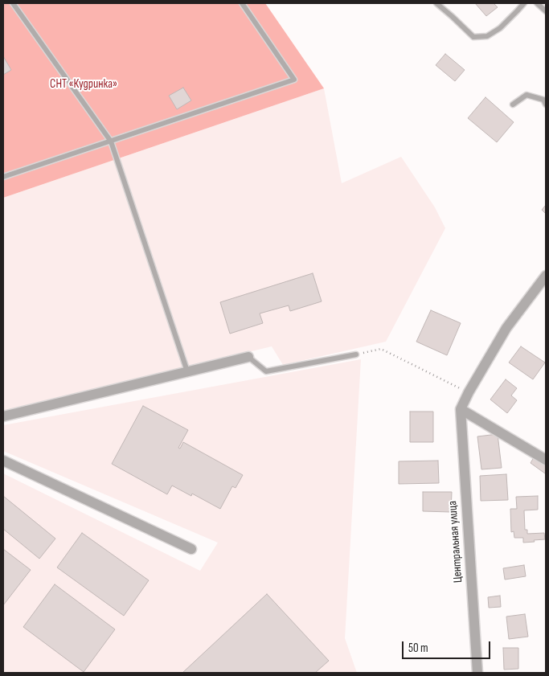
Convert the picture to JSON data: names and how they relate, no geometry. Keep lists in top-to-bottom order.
{
  "streets": {
    "street": ["Центральная улица"]
  },
  "parks": ["СНТ «Кудринка»"],
  "scale_bar": "50 m"
}
